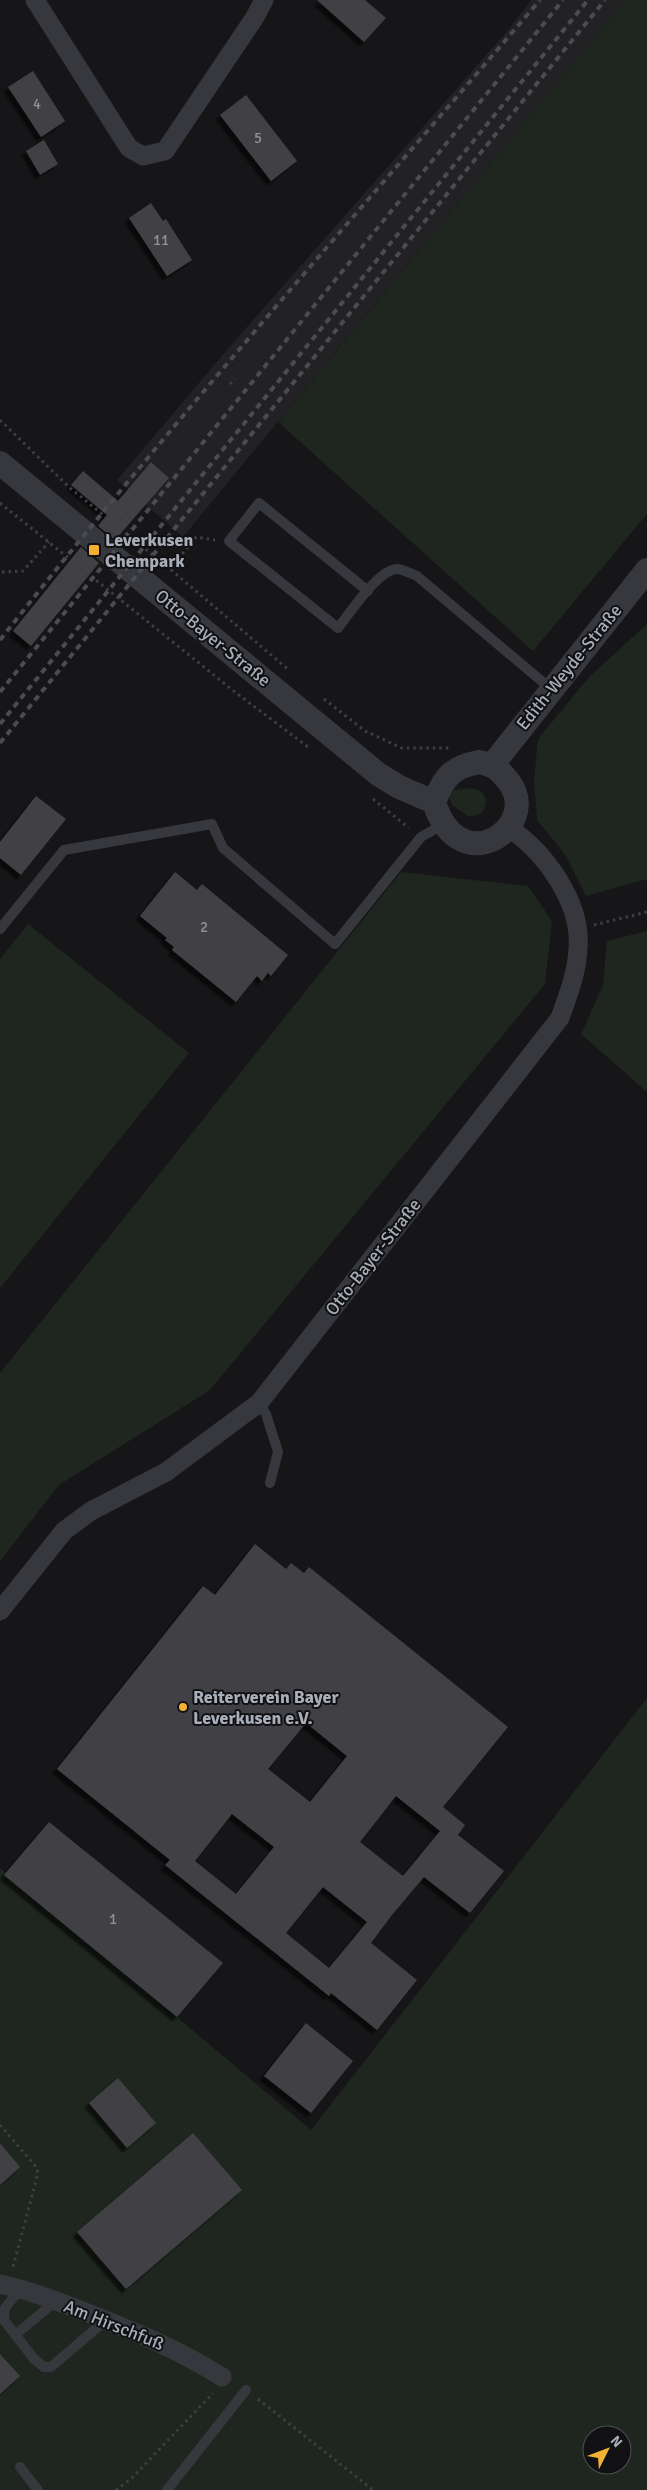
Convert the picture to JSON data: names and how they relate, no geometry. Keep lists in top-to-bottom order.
{
  "streets": {
    "street": ["Otto-Bayer-Straße", "Edith-Weyde-Straße", "Am Hirschfuß"]
  },
  "crossings": [
    ["Otto-Bayer-Straße", "Edith-Weyde-Straße"]
  ],
  "places": {
    "transit": ["Leverkusen Chempark"],
    "other": ["Reiterverein Bayer Leverkusen e.V."]
  },
  "house_numbers": [
    "4",
    "5",
    "11",
    "2",
    "1"
  ],
  "north": "top right"
}
